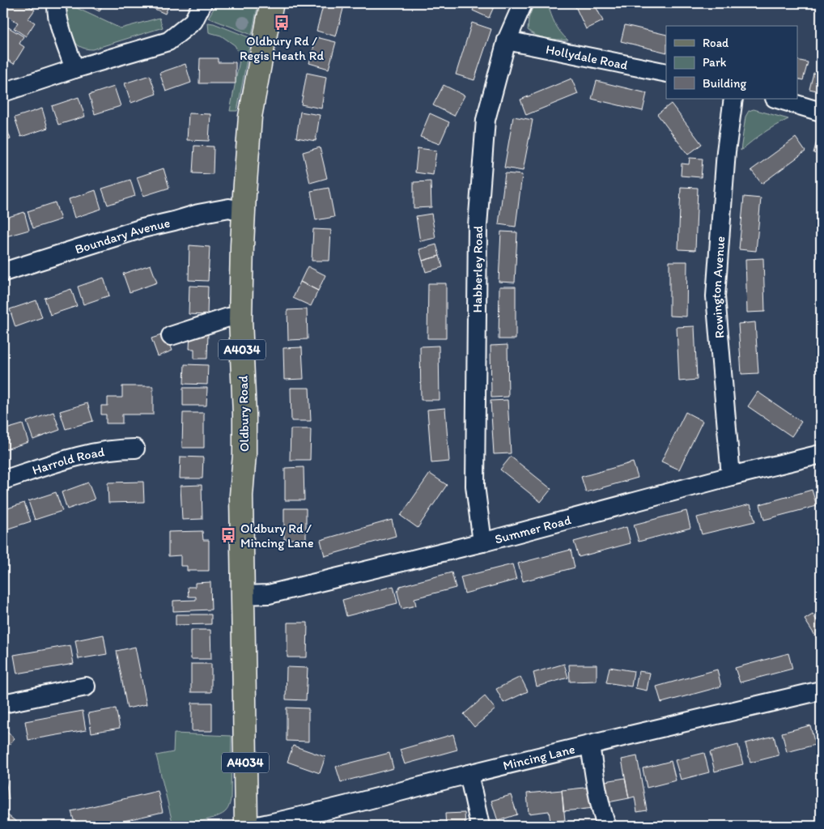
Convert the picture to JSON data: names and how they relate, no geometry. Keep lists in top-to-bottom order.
{
  "streets": {
    "main road": ["A4034", "Oldbury Road"],
    "street": [
      "Hollydale Road",
      "Boundary Avenue",
      "Habberley Road",
      "Rowington Avenue",
      "Harrold Road",
      "Summer Road",
      "Mincing Lane"
    ]
  },
  "crossings": [
    ["Hollydale Road", "Habberley Road"],
    ["Boundary Avenue", "Oldbury Road"],
    ["Habberley Road", "Summer Road"],
    ["Rowington Avenue", "Summer Road"],
    ["Oldbury Road", "Summer Road"]
  ],
  "places": {
    "bus stop": ["Oldbury Rd / Regis Heath Rd", "Oldbury Rd / Mincing Lane"]
  },
  "legend": ["Road", "Park", "Building"]
}
